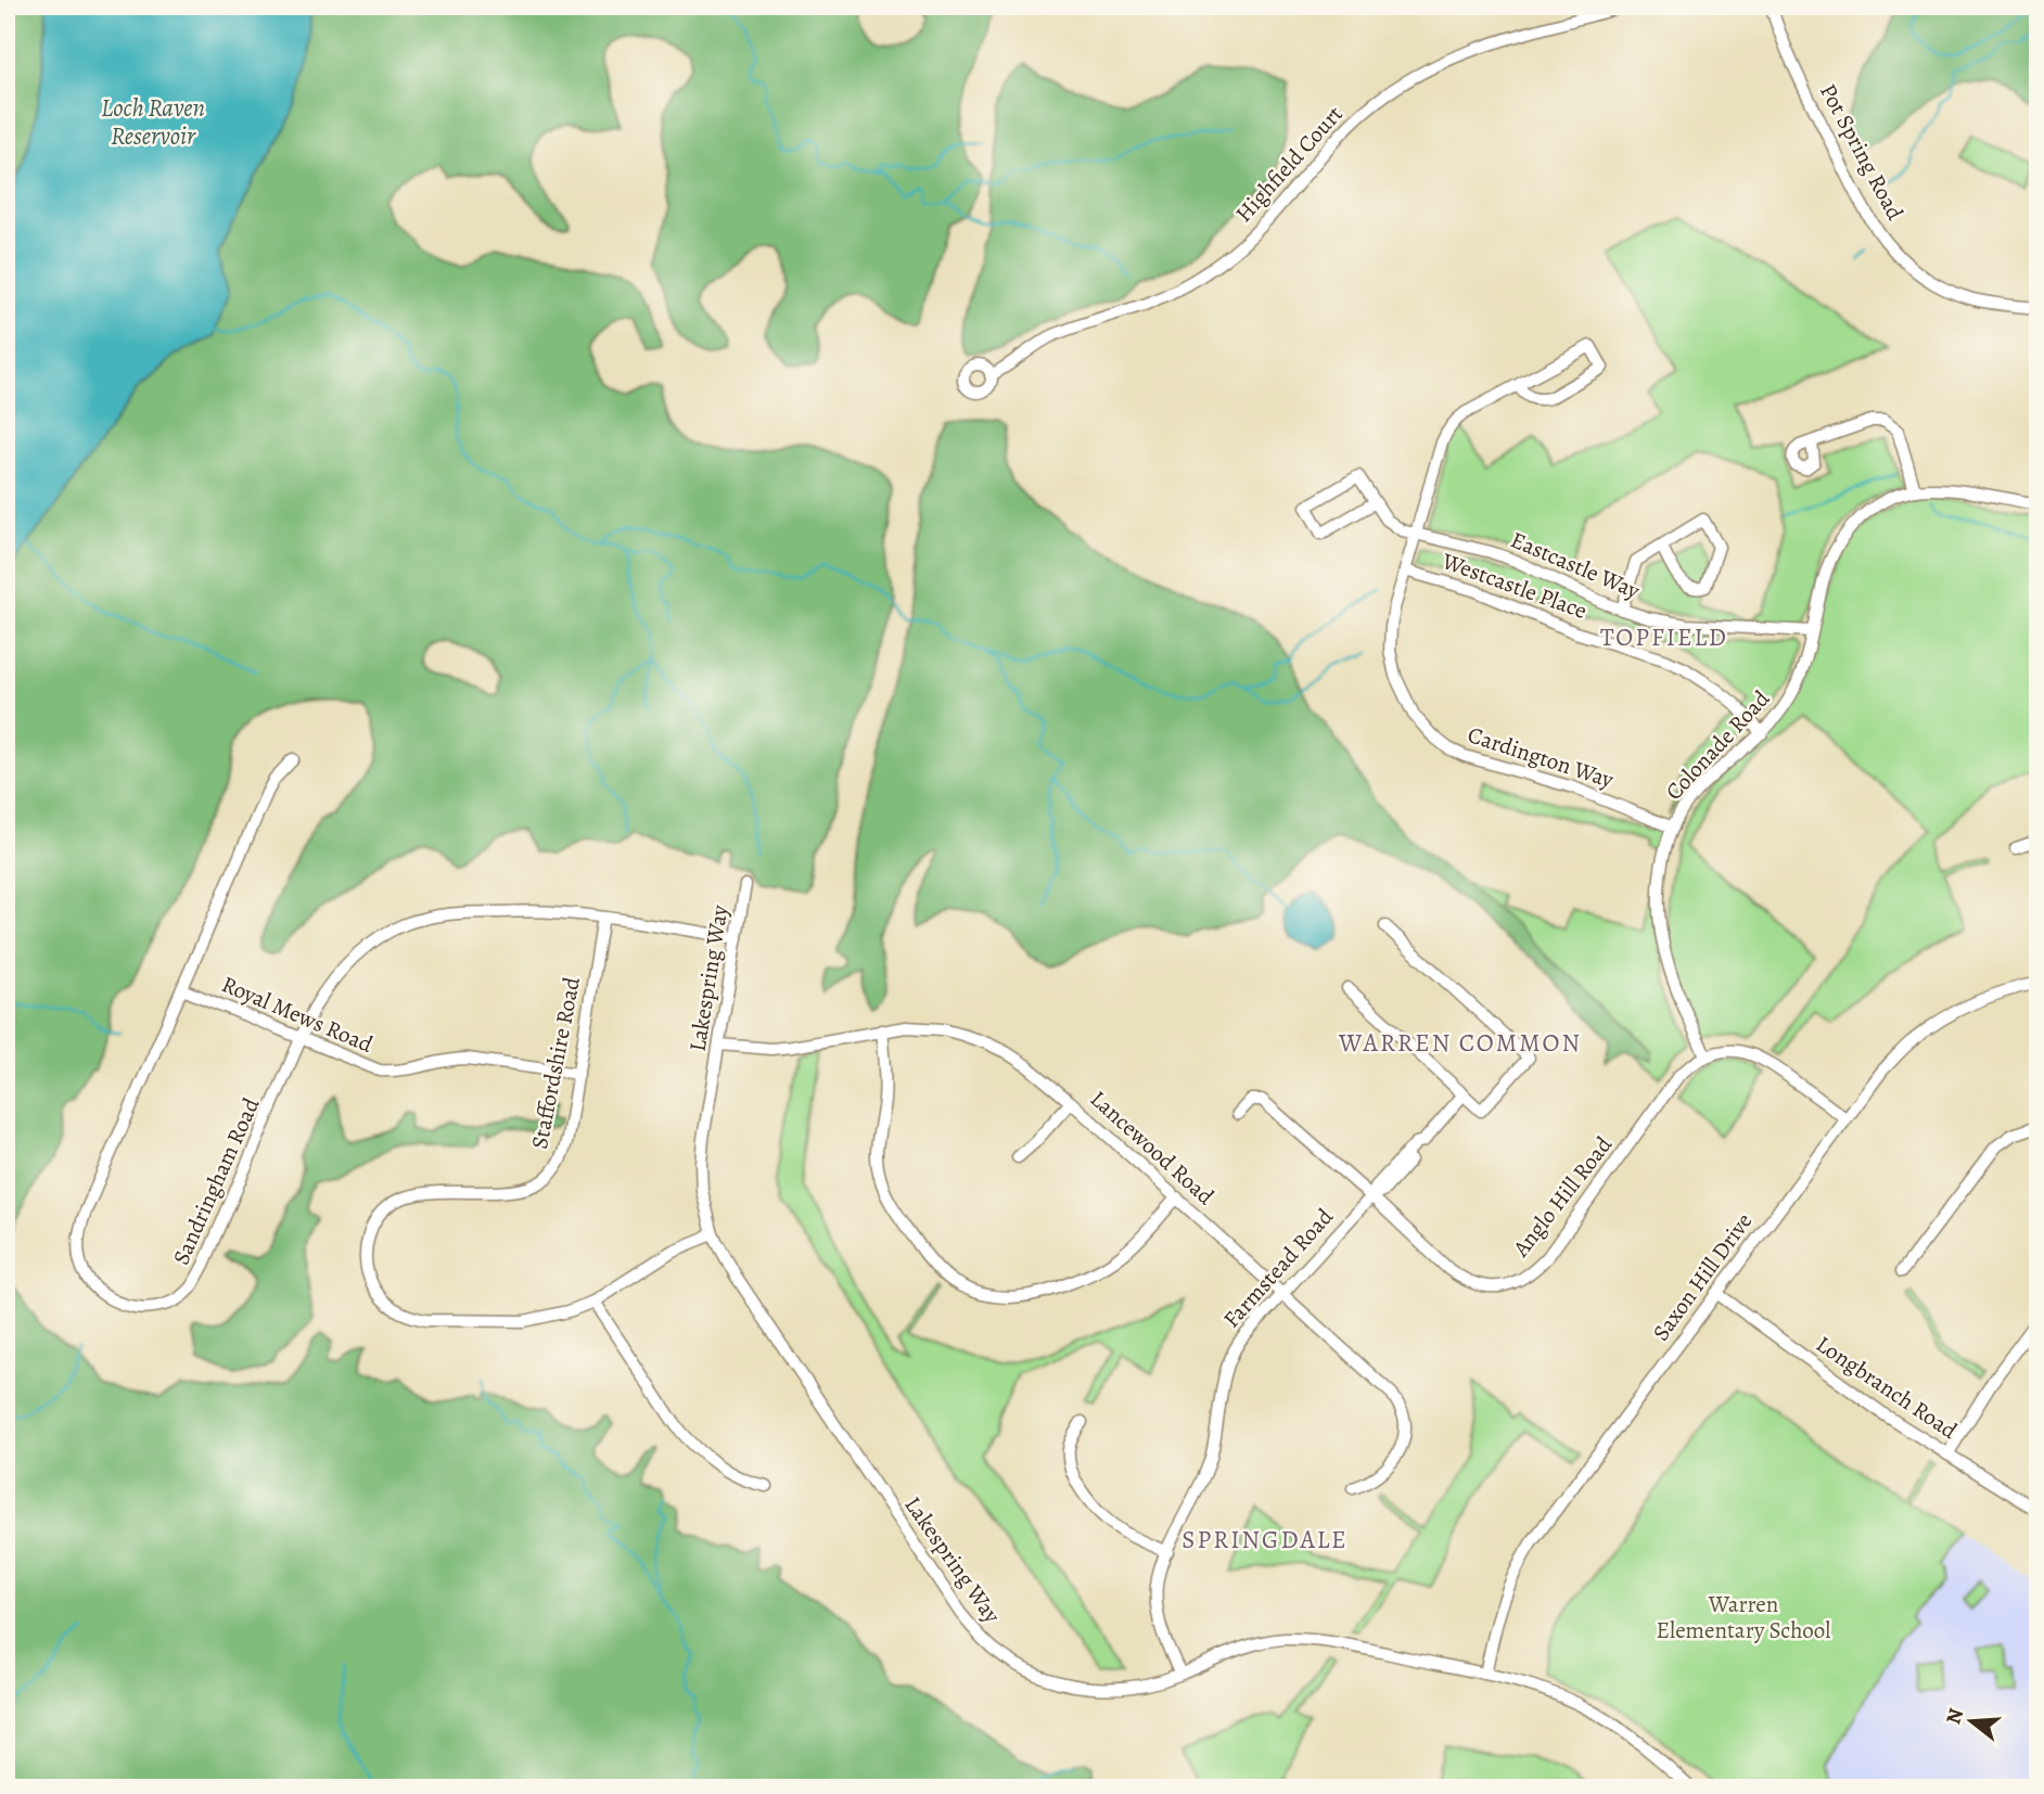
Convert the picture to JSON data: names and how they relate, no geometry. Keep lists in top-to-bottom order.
{
  "streets": {
    "street": [
      "Pot Spring Road",
      "Highfield Court",
      "Eastcastle Way",
      "Westcastle Place",
      "Colonade Road",
      "Cardington Way",
      "Lakespring Way",
      "Royal Mews Road",
      "Staffordshire Road",
      "Lancewood Road",
      "Sandringham Road",
      "Anglo Hill Road",
      "Farmstead Road",
      "Saxon Hill Drive",
      "Longbranch Road"
    ]
  },
  "crossings": [
    ["Eastcastle Way", "Colonade Road"],
    ["Eastcastle Way", "Cardington Way"],
    ["Westcastle Place", "Colonade Road"],
    ["Westcastle Place", "Cardington Way"],
    ["Colonade Road", "Cardington Way"],
    ["Colonade Road", "Anglo Hill Road"],
    ["Lakespring Way", "Staffordshire Road"],
    ["Lakespring Way", "Lancewood Road"],
    ["Lakespring Way", "Sandringham Road"],
    ["Lakespring Way", "Farmstead Road"],
    ["Lakespring Way", "Saxon Hill Drive"],
    ["Royal Mews Road", "Staffordshire Road"],
    ["Royal Mews Road", "Sandringham Road"],
    ["Staffordshire Road", "Sandringham Road"],
    ["Lancewood Road", "Farmstead Road"],
    ["Anglo Hill Road", "Farmstead Road"],
    ["Saxon Hill Drive", "Longbranch Road"]
  ],
  "districts": ["TOPFIELD", "WARREN COMMON", "SPRINGDALE"],
  "water": ["Loch Raven Reservoir"],
  "parks": ["Warren Elementary School"],
  "north": "left"
}
